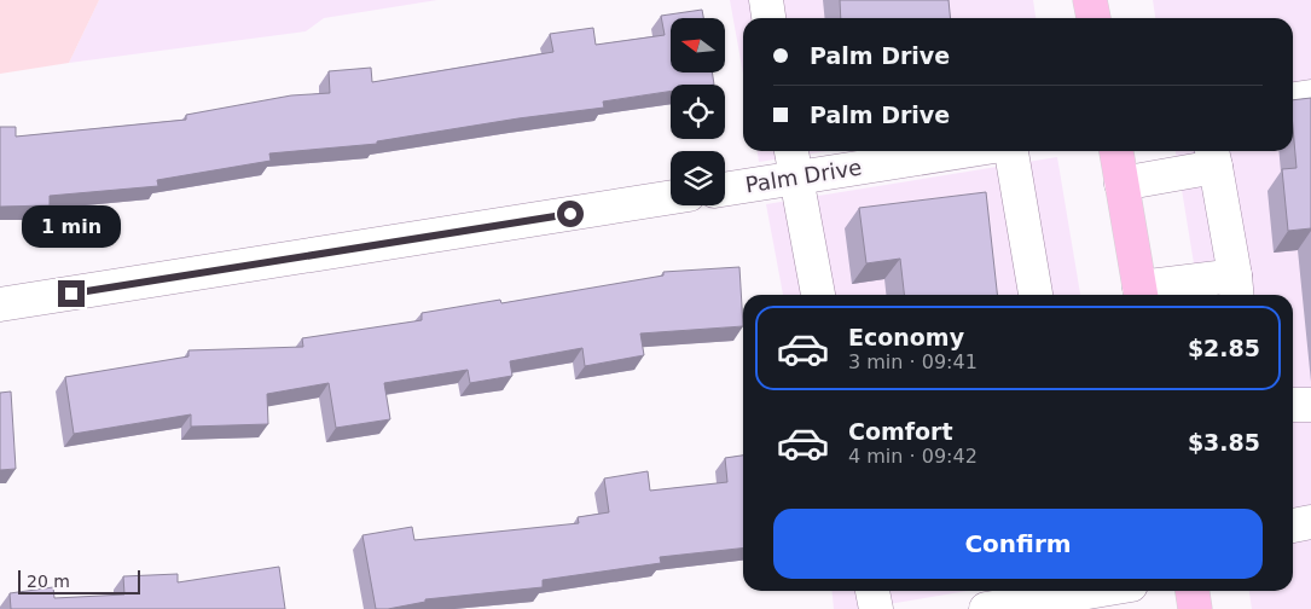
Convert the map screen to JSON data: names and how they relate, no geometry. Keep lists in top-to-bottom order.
{
  "streets": {
    "street": ["Palm Drive"]
  },
  "scale_bar": "20 m",
  "north": "left",
  "page": {
    "banner": ["Palm Drive", "Palm Drive"],
    "bubble": "1 min",
    "list": [
      {
        "name": "Economy",
        "note": "3 min · 09:41",
        "value": "$2.85"
      },
      {
        "name": "Comfort",
        "note": "4 min · 09:42",
        "value": "$3.85"
      }
    ],
    "buttons": "Confirm",
    "scale": "20 m"
  }
}
